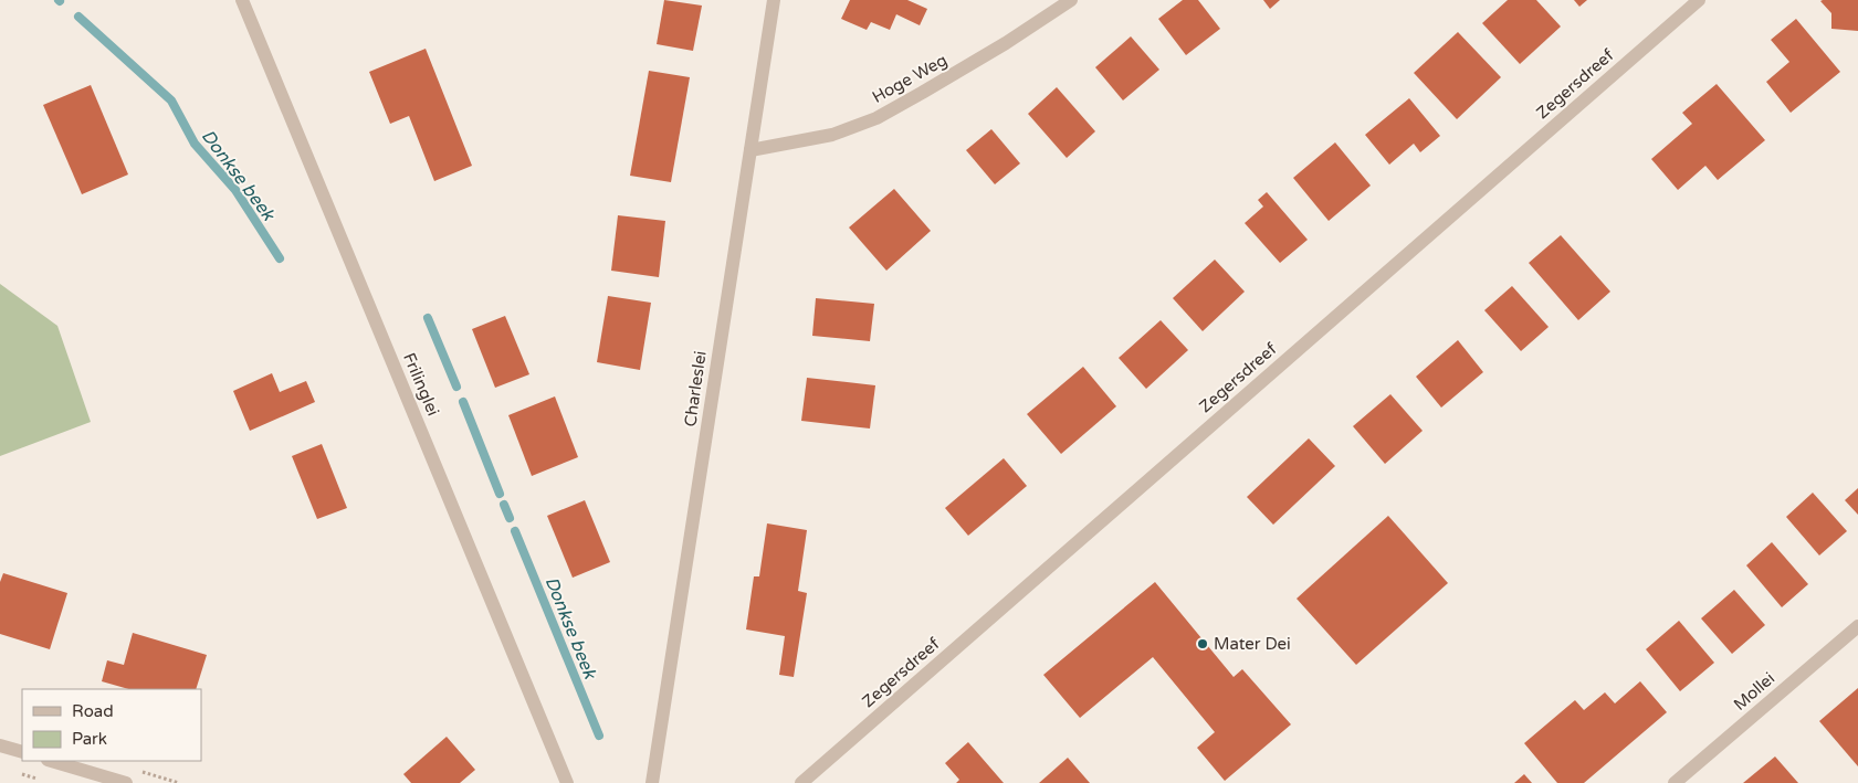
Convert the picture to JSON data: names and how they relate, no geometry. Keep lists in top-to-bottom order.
{
  "streets": {
    "street": [
      "Hoge Weg",
      "Zegersdreef",
      "Frilinglei",
      "Charleslei",
      "Mollei"
    ]
  },
  "crossings": [
    ["Hoge Weg", "Charleslei"]
  ],
  "water": ["Donkse beek"],
  "places": ["Mater Dei"],
  "legend": ["Road", "Park"]
}
